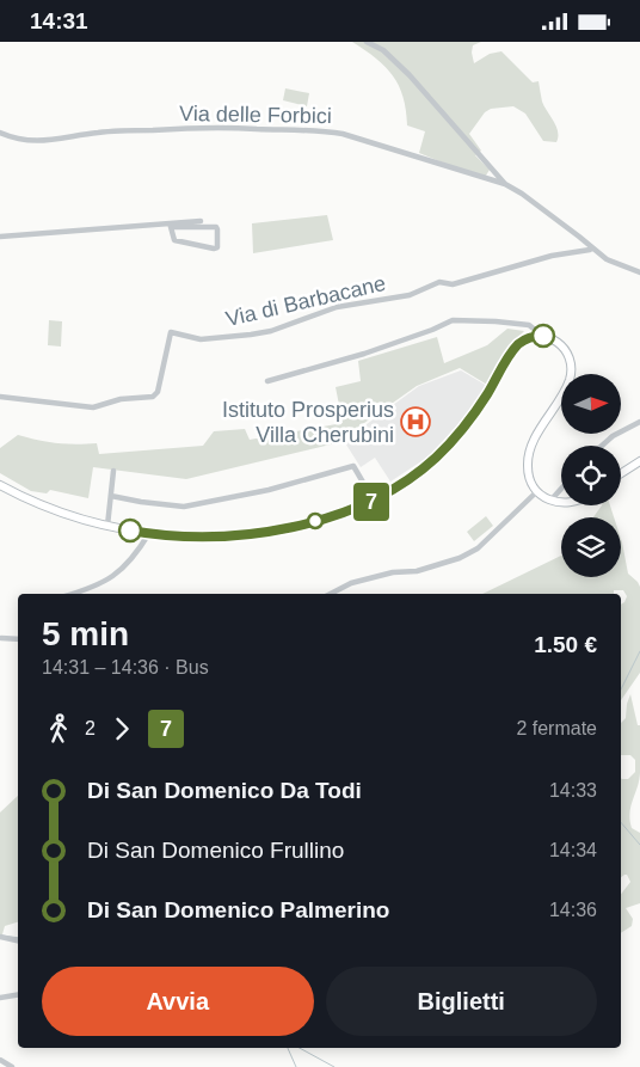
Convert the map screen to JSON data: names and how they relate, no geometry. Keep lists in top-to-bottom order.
{
  "streets": {
    "street": ["Via delle Forbici", "Via di Barbacane"]
  },
  "places": {
    "hospital": ["Istituto Prosperius Villa Cherubini"]
  },
  "lines": ["bus line 7"],
  "north": "right",
  "page": {
    "status": "14:31",
    "on_map": "7",
    "heading": ["5 min", "14:31 – 14:36 · Bus", "1.50 €"],
    "legs": ["2", "7", "2 fermate"],
    "list": [
      {
        "name": "Di San Domenico Da Todi",
        "value": "14:33"
      },
      {
        "name": "Di San Domenico Frullino",
        "value": "14:34"
      },
      {
        "name": "Di San Domenico Palmerino",
        "value": "14:36"
      }
    ],
    "buttons": ["Avvia", "Biglietti"]
  }
}
